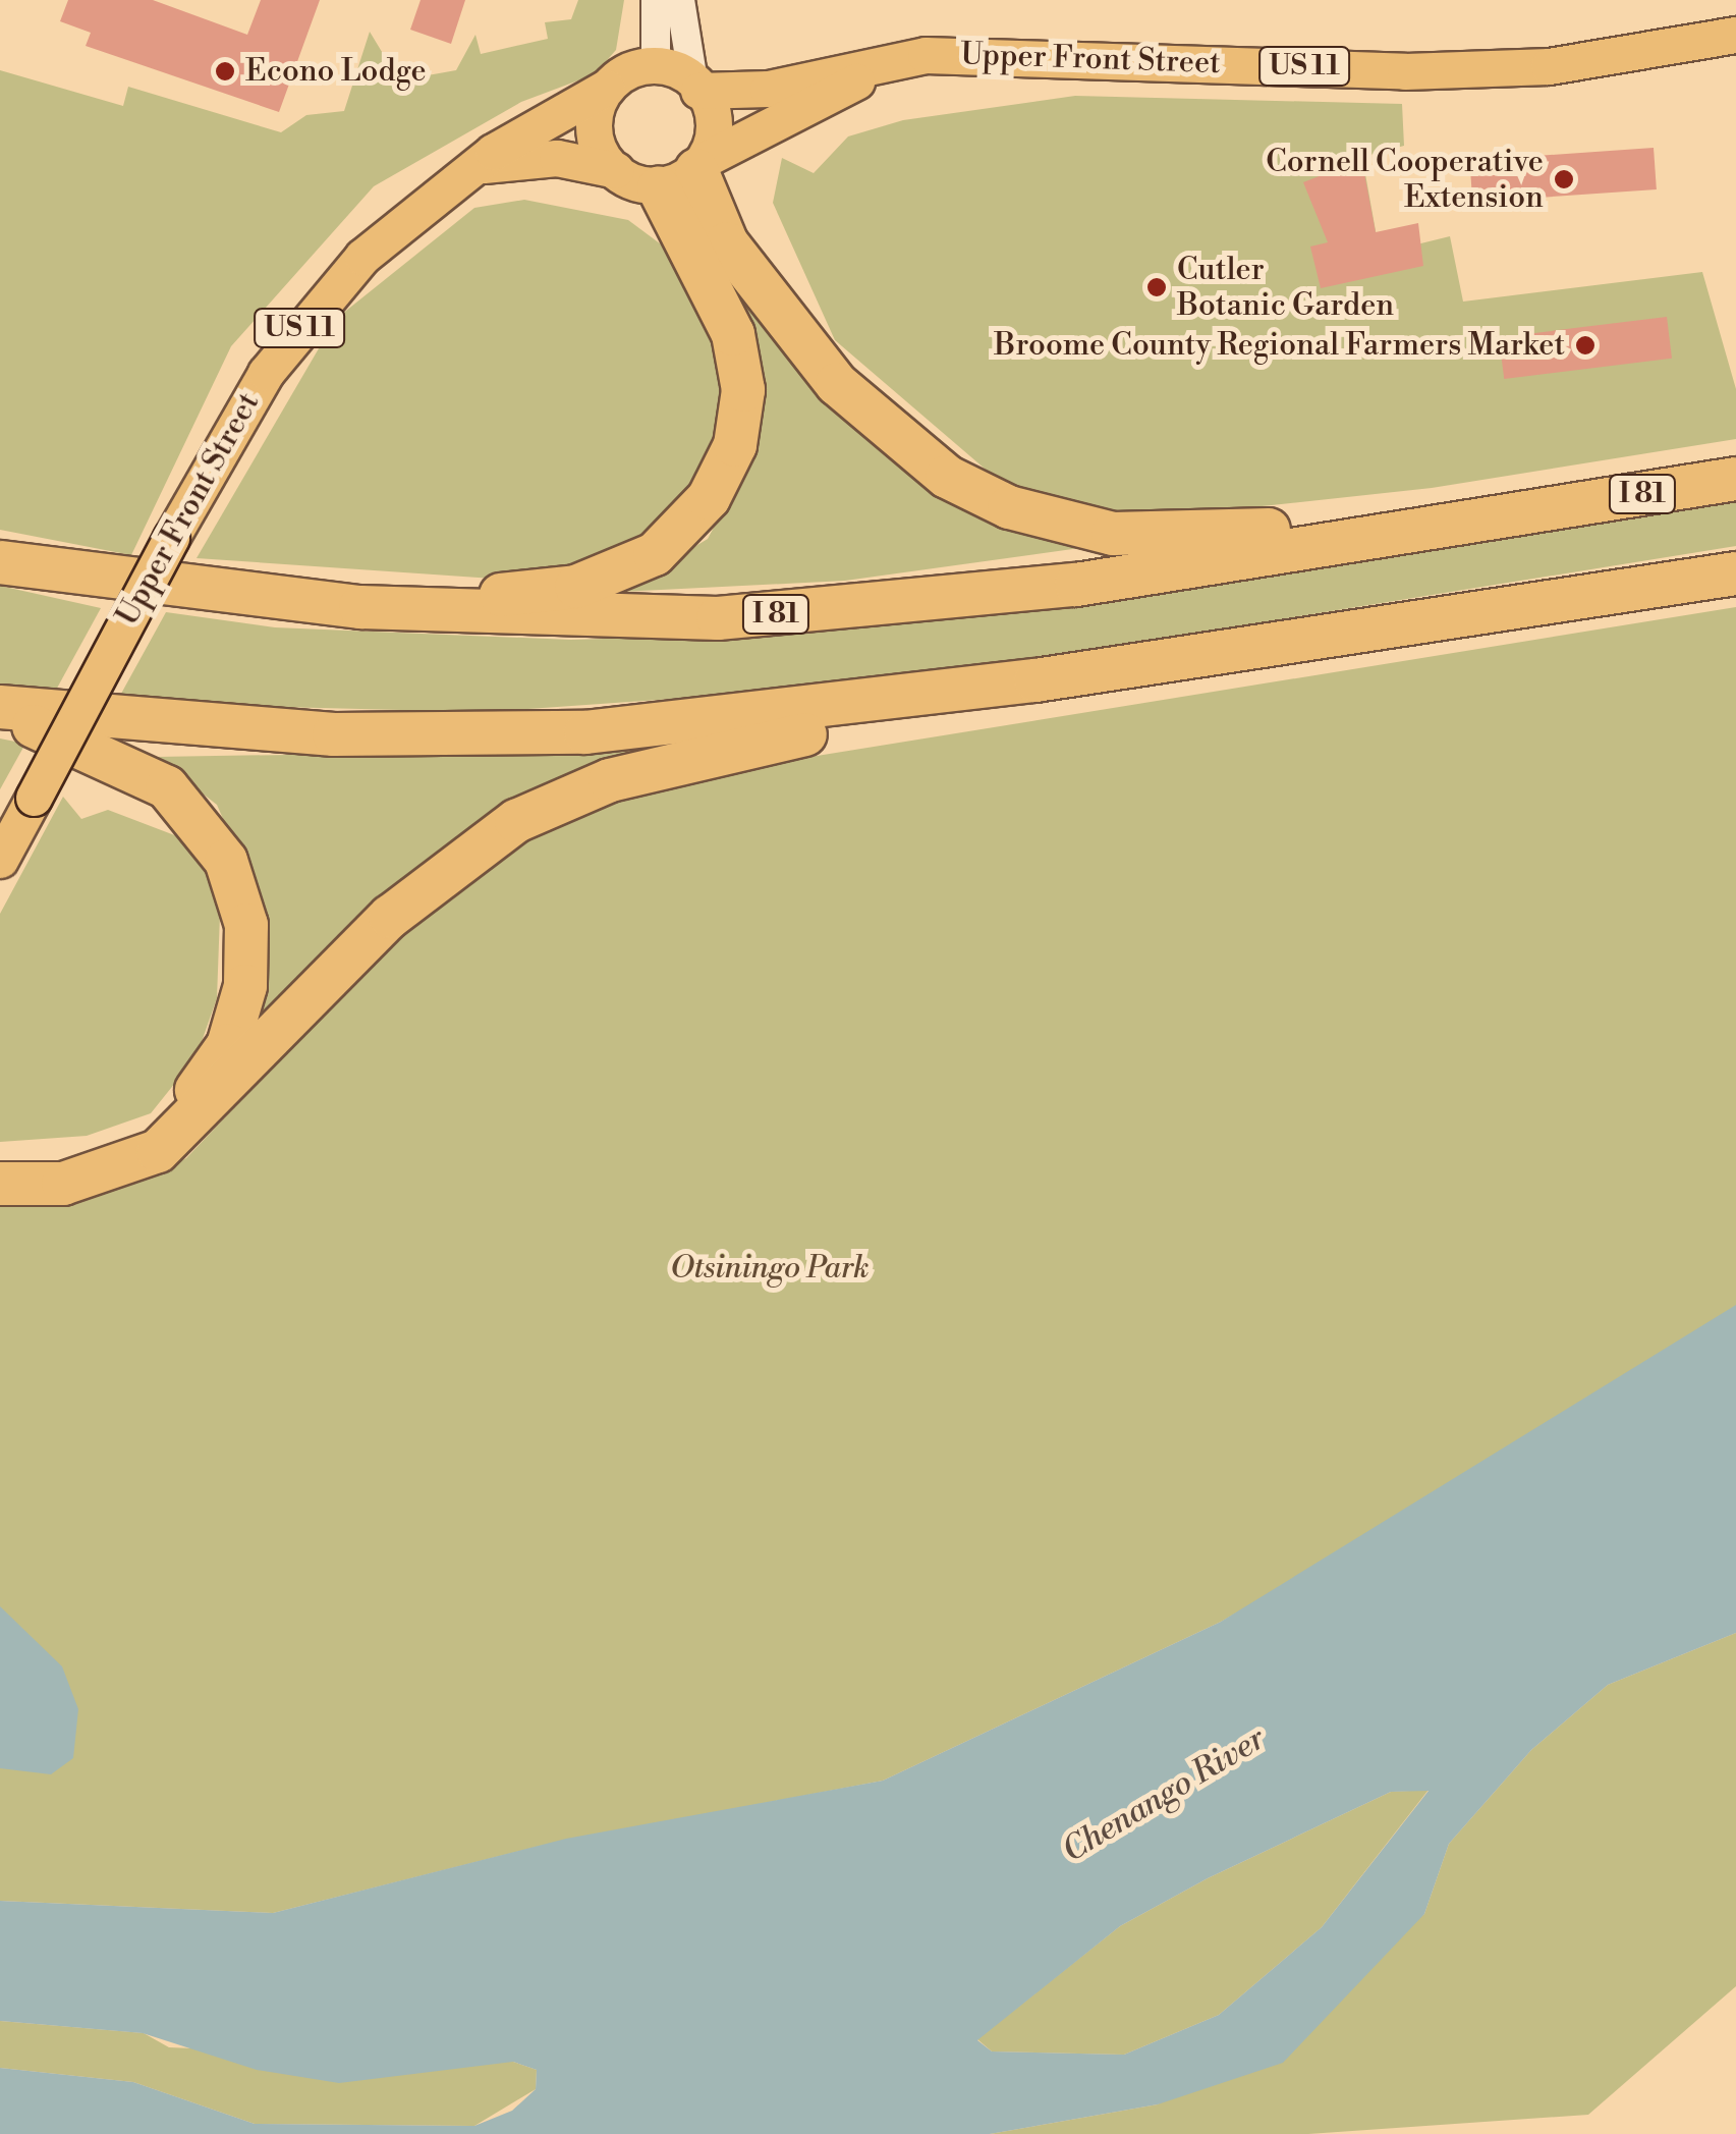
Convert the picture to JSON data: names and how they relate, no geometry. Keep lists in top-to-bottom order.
{
  "streets": {
    "highway": ["I 81"],
    "main road": ["Upper Front Street", "US 11"]
  },
  "water": ["Chenango River"],
  "parks": ["Otsiningo Park"],
  "places": [
    "Econo Lodge",
    "Cornell Cooperative Extension",
    "Cutler Botanic Garden",
    "Broome County Regional Farmers Market"
  ]
}
